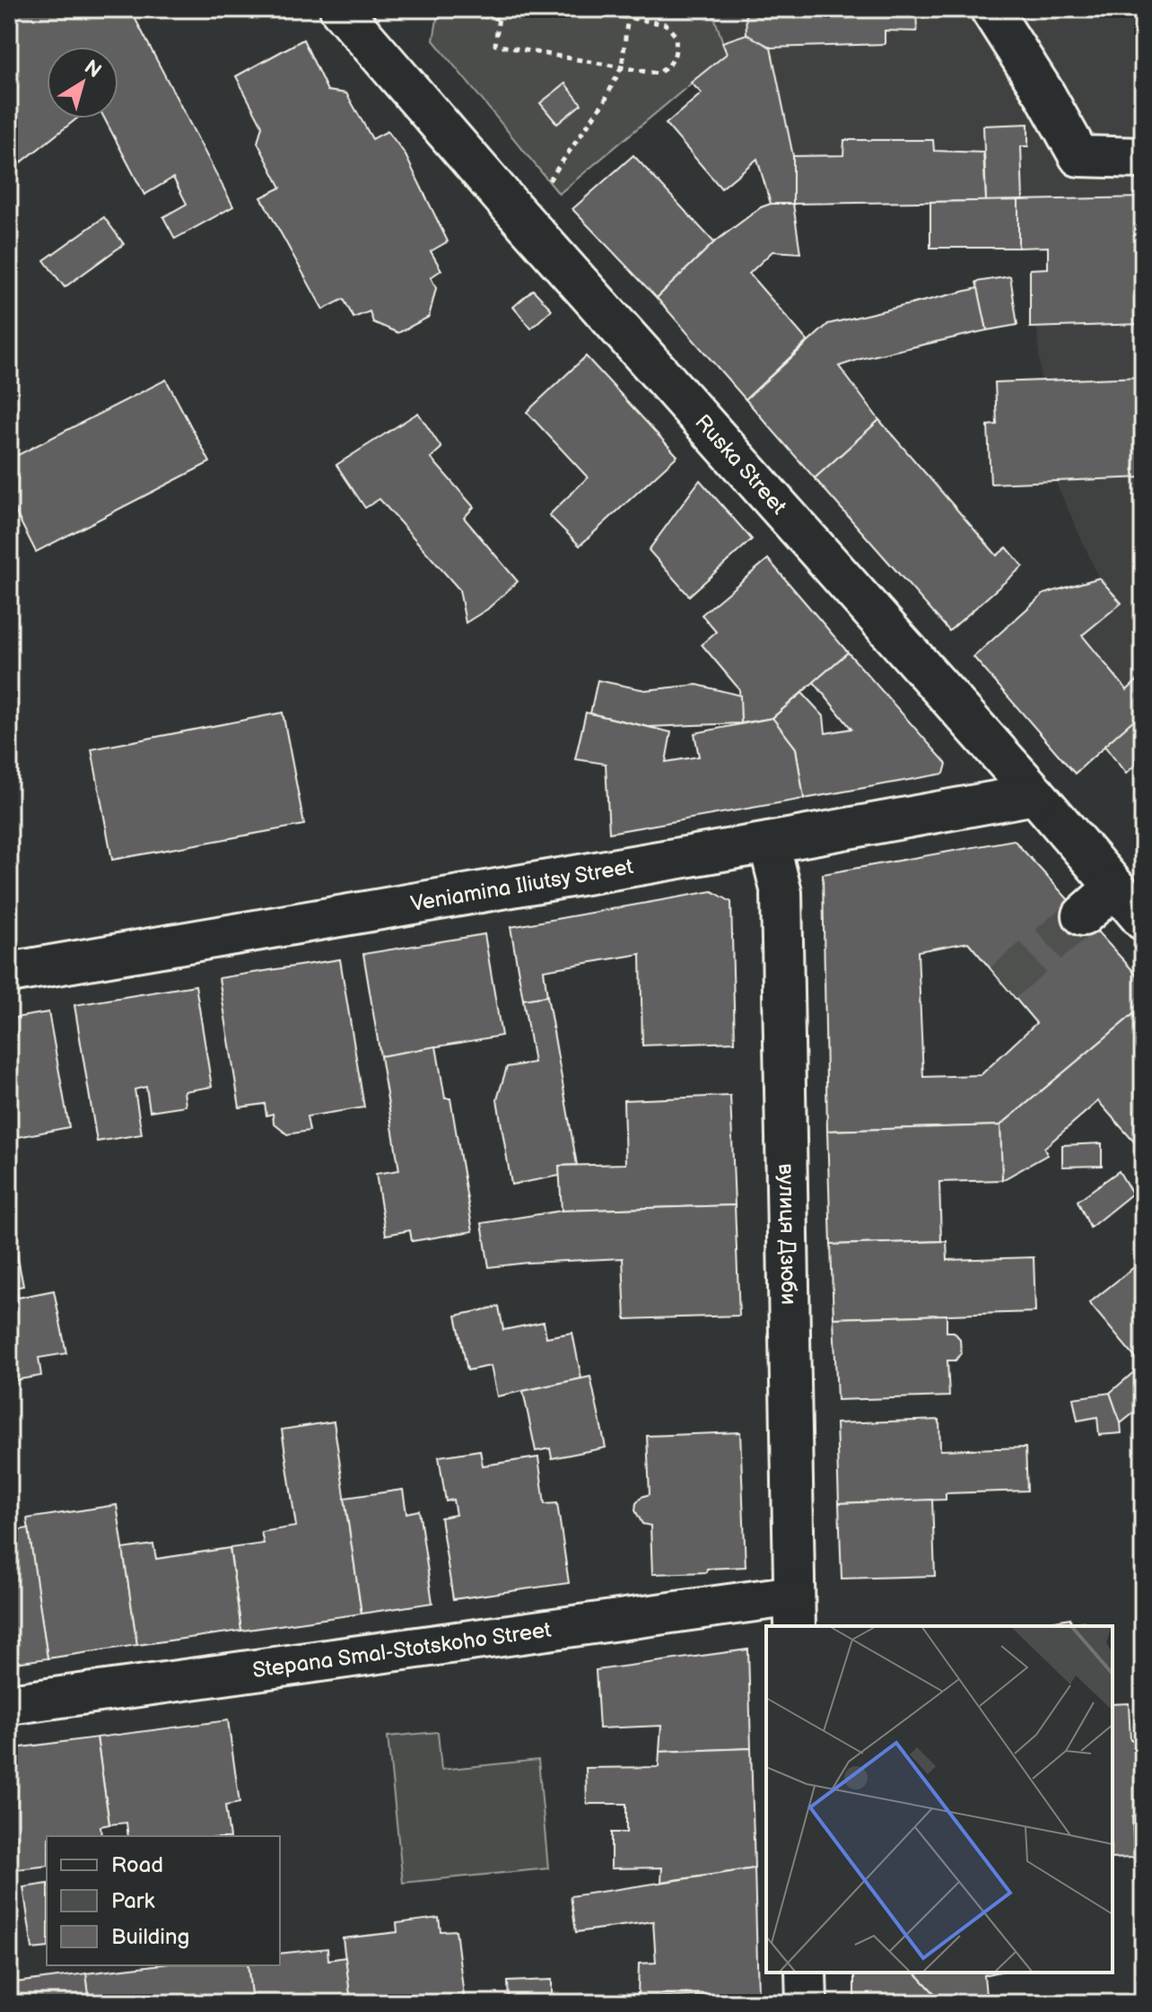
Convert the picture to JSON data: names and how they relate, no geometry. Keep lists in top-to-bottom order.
{
  "streets": {
    "street": [
      "Ruska Street",
      "Veniamina Iliutsy Street",
      "вулиця Дзюби",
      "Stepana Smal-Stotskoho Street"
    ]
  },
  "crossings": [
    ["Ruska Street", "Veniamina Iliutsy Street"],
    ["Veniamina Iliutsy Street", "вулиця Дзюби"],
    ["вулиця Дзюби", "Stepana Smal-Stotskoho Street"]
  ],
  "legend": ["Road", "Park", "Building"],
  "north": "top right"
}
